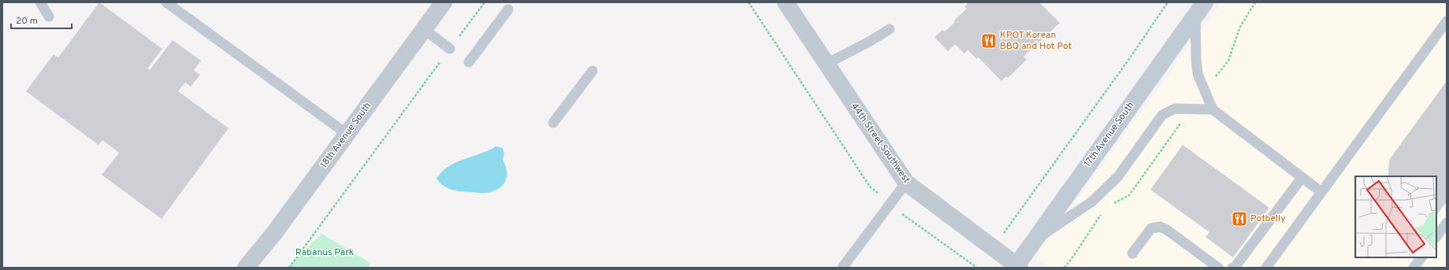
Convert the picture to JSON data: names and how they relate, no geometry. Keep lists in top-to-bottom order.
{
  "streets": {
    "main road": ["17th Avenue South"],
    "street": ["18th Avenue South", "44th Street Southwest"]
  },
  "crossings": [
    ["17th Avenue South", "44th Street Southwest"]
  ],
  "parks": ["Rabanus Park"],
  "places": {
    "restaurant": ["KPOT Korean BBQ and Hot Pot", "Potbelly"]
  },
  "scale_bar": "20 m"
}
